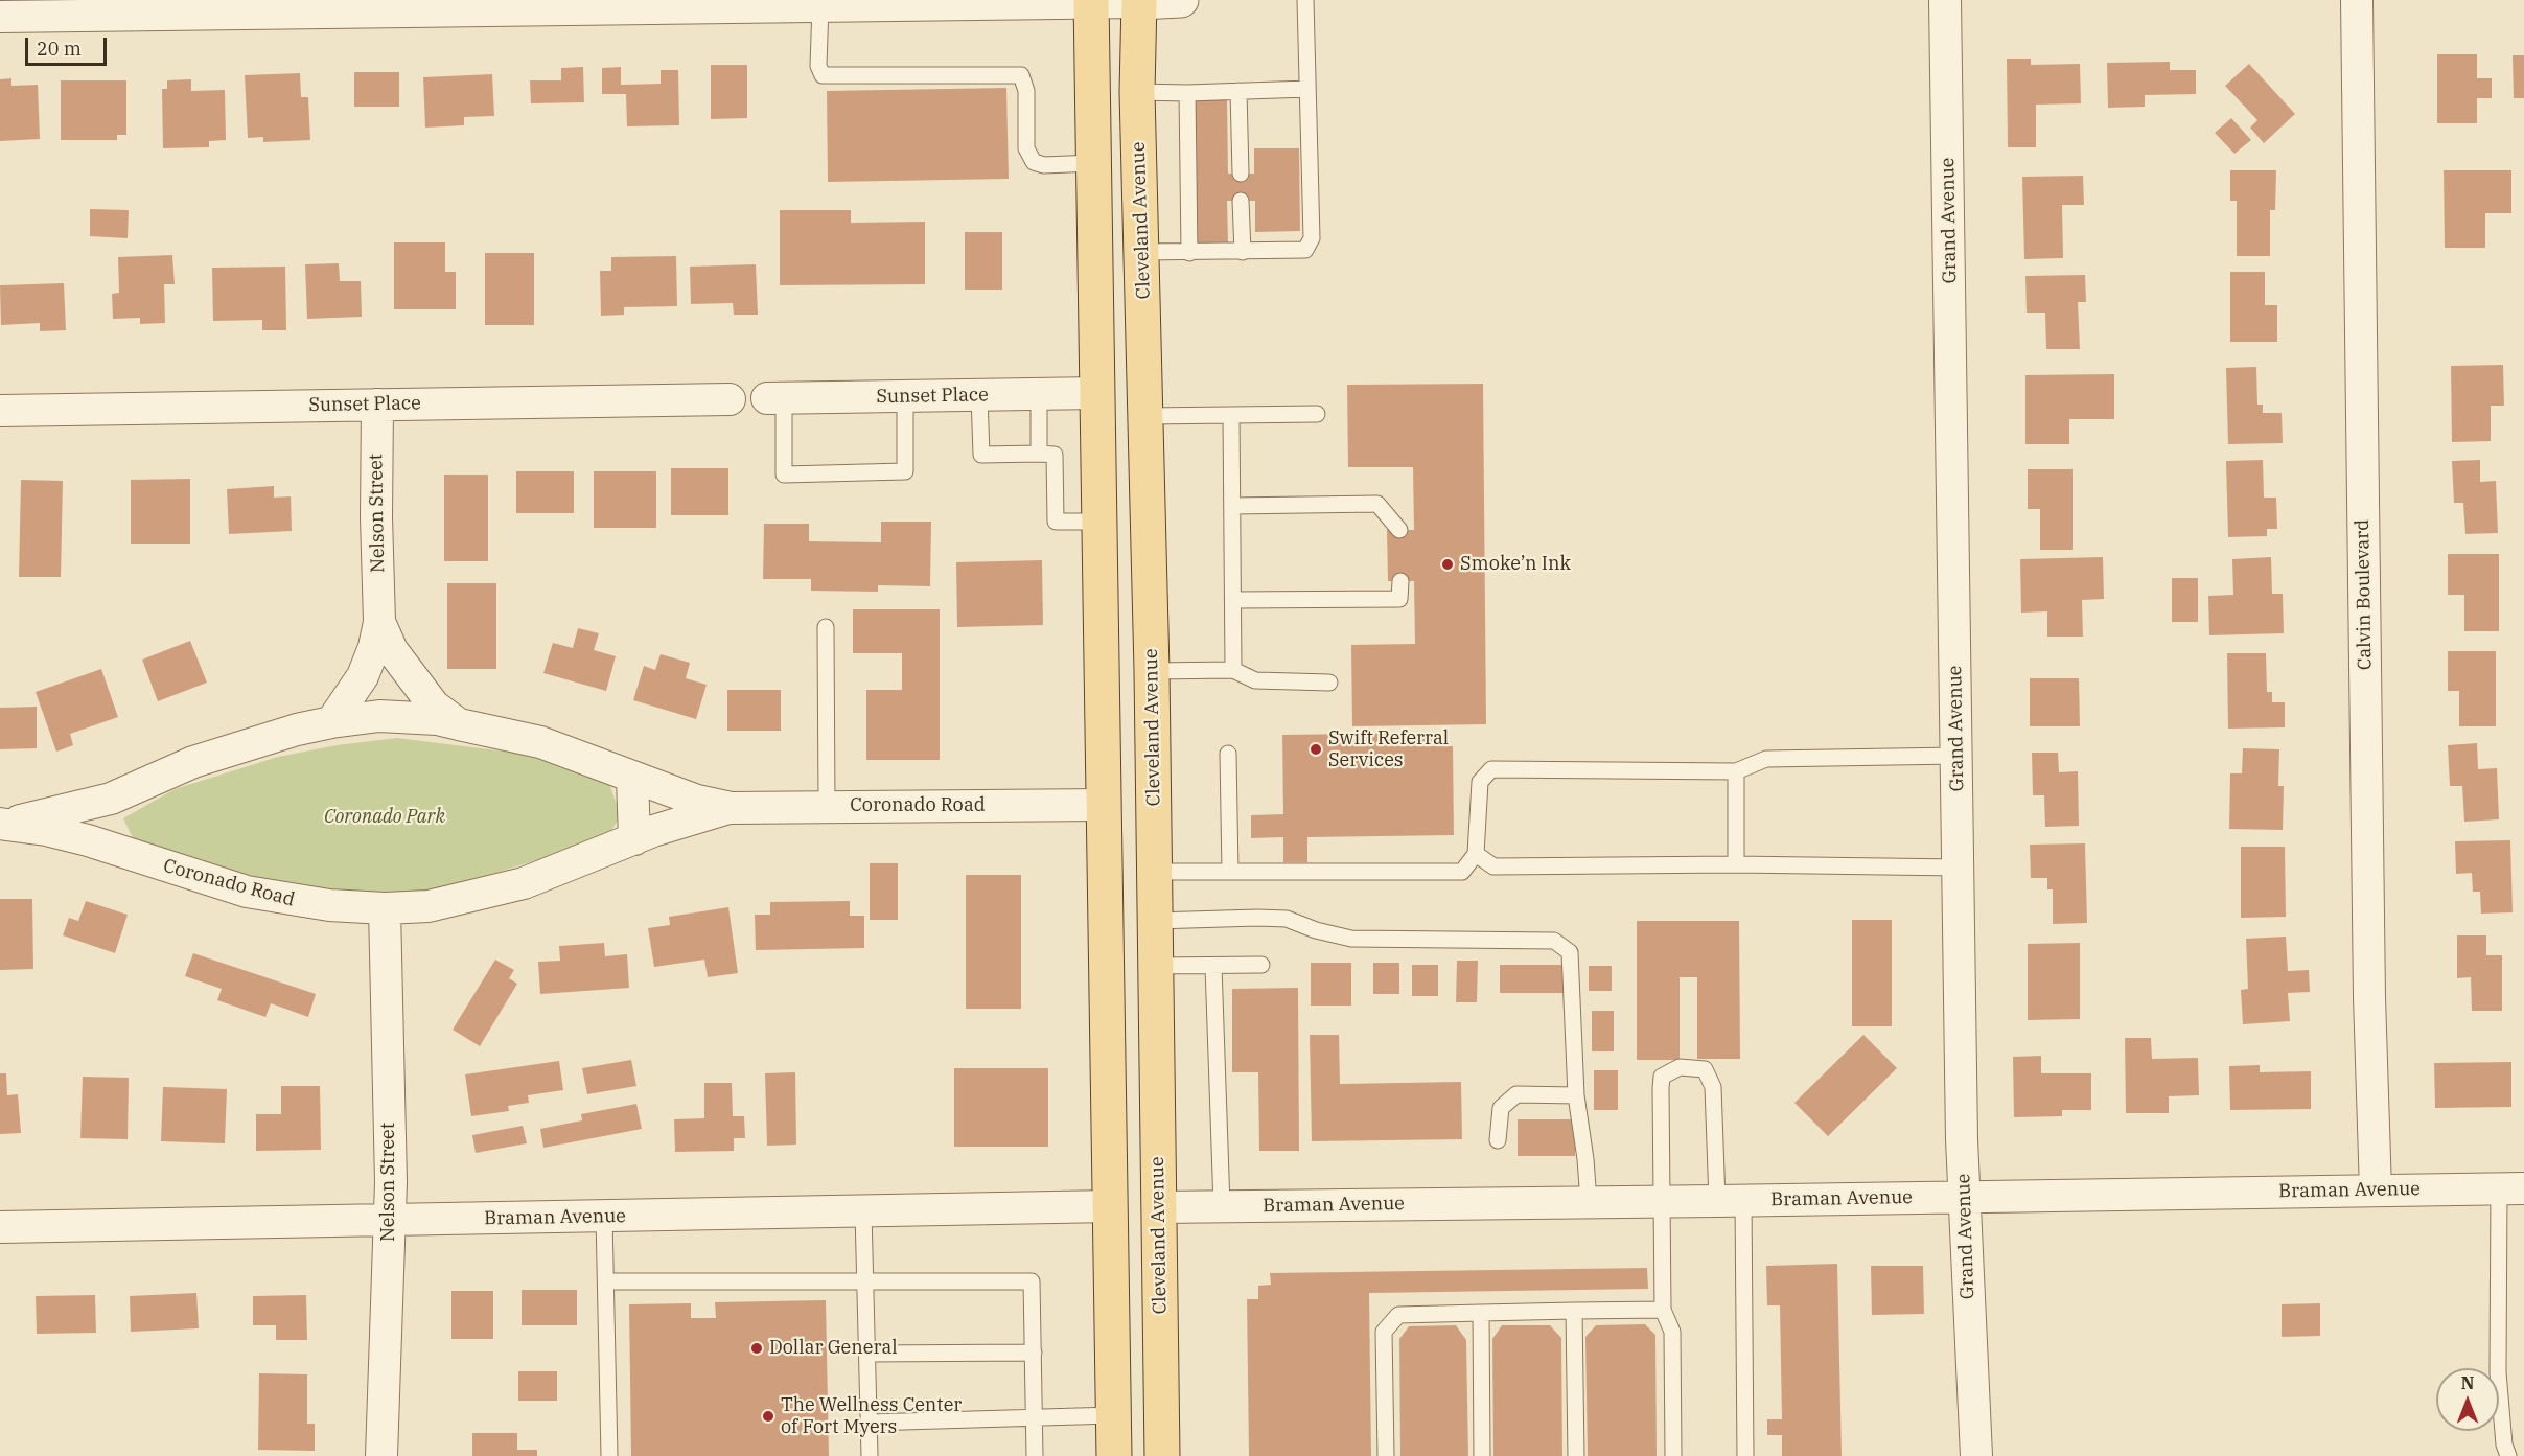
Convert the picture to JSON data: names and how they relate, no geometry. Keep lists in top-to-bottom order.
{
  "streets": {
    "main road": ["Cleveland Avenue"],
    "street": [
      "Grand Avenue",
      "Sunset Place",
      "Nelson Street",
      "Calvin Boulevard",
      "Coronado Road",
      "Braman Avenue"
    ]
  },
  "crossings": [
    ["Cleveland Avenue", "Braman Avenue"],
    ["Grand Avenue", "Braman Avenue"],
    ["Sunset Place", "Nelson Street"],
    ["Nelson Street", "Coronado Road"],
    ["Nelson Street", "Braman Avenue"],
    ["Calvin Boulevard", "Braman Avenue"]
  ],
  "parks": ["Coronado Park"],
  "places": [
    "Smoke’n Ink",
    "Swift Referral Services",
    "Dollar General",
    "The Wellness Center of Fort Myers"
  ],
  "scale_bar": "20 m",
  "north": "top"
}
